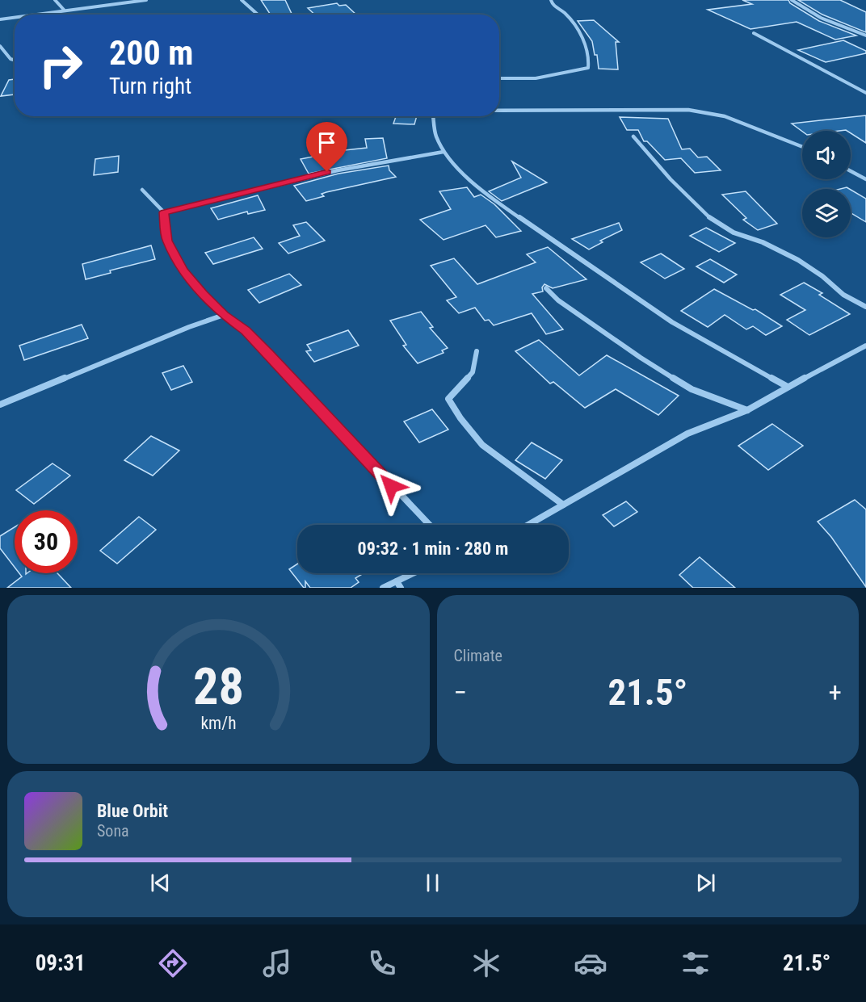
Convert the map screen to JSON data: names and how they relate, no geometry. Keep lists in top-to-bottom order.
{
  "page": {
    "turn": ["200 m", "Turn right"],
    "limit": "30",
    "trip": "09:32 · 1 min · 280 m",
    "tile": "Climate",
    "heat": ["−", "21.5°", "+"],
    "song": ["Blue Orbit", "Sona"],
    "tabs": ["09:31", "21.5°"],
    "gauge": ["28", "km/h"]
  }
}
